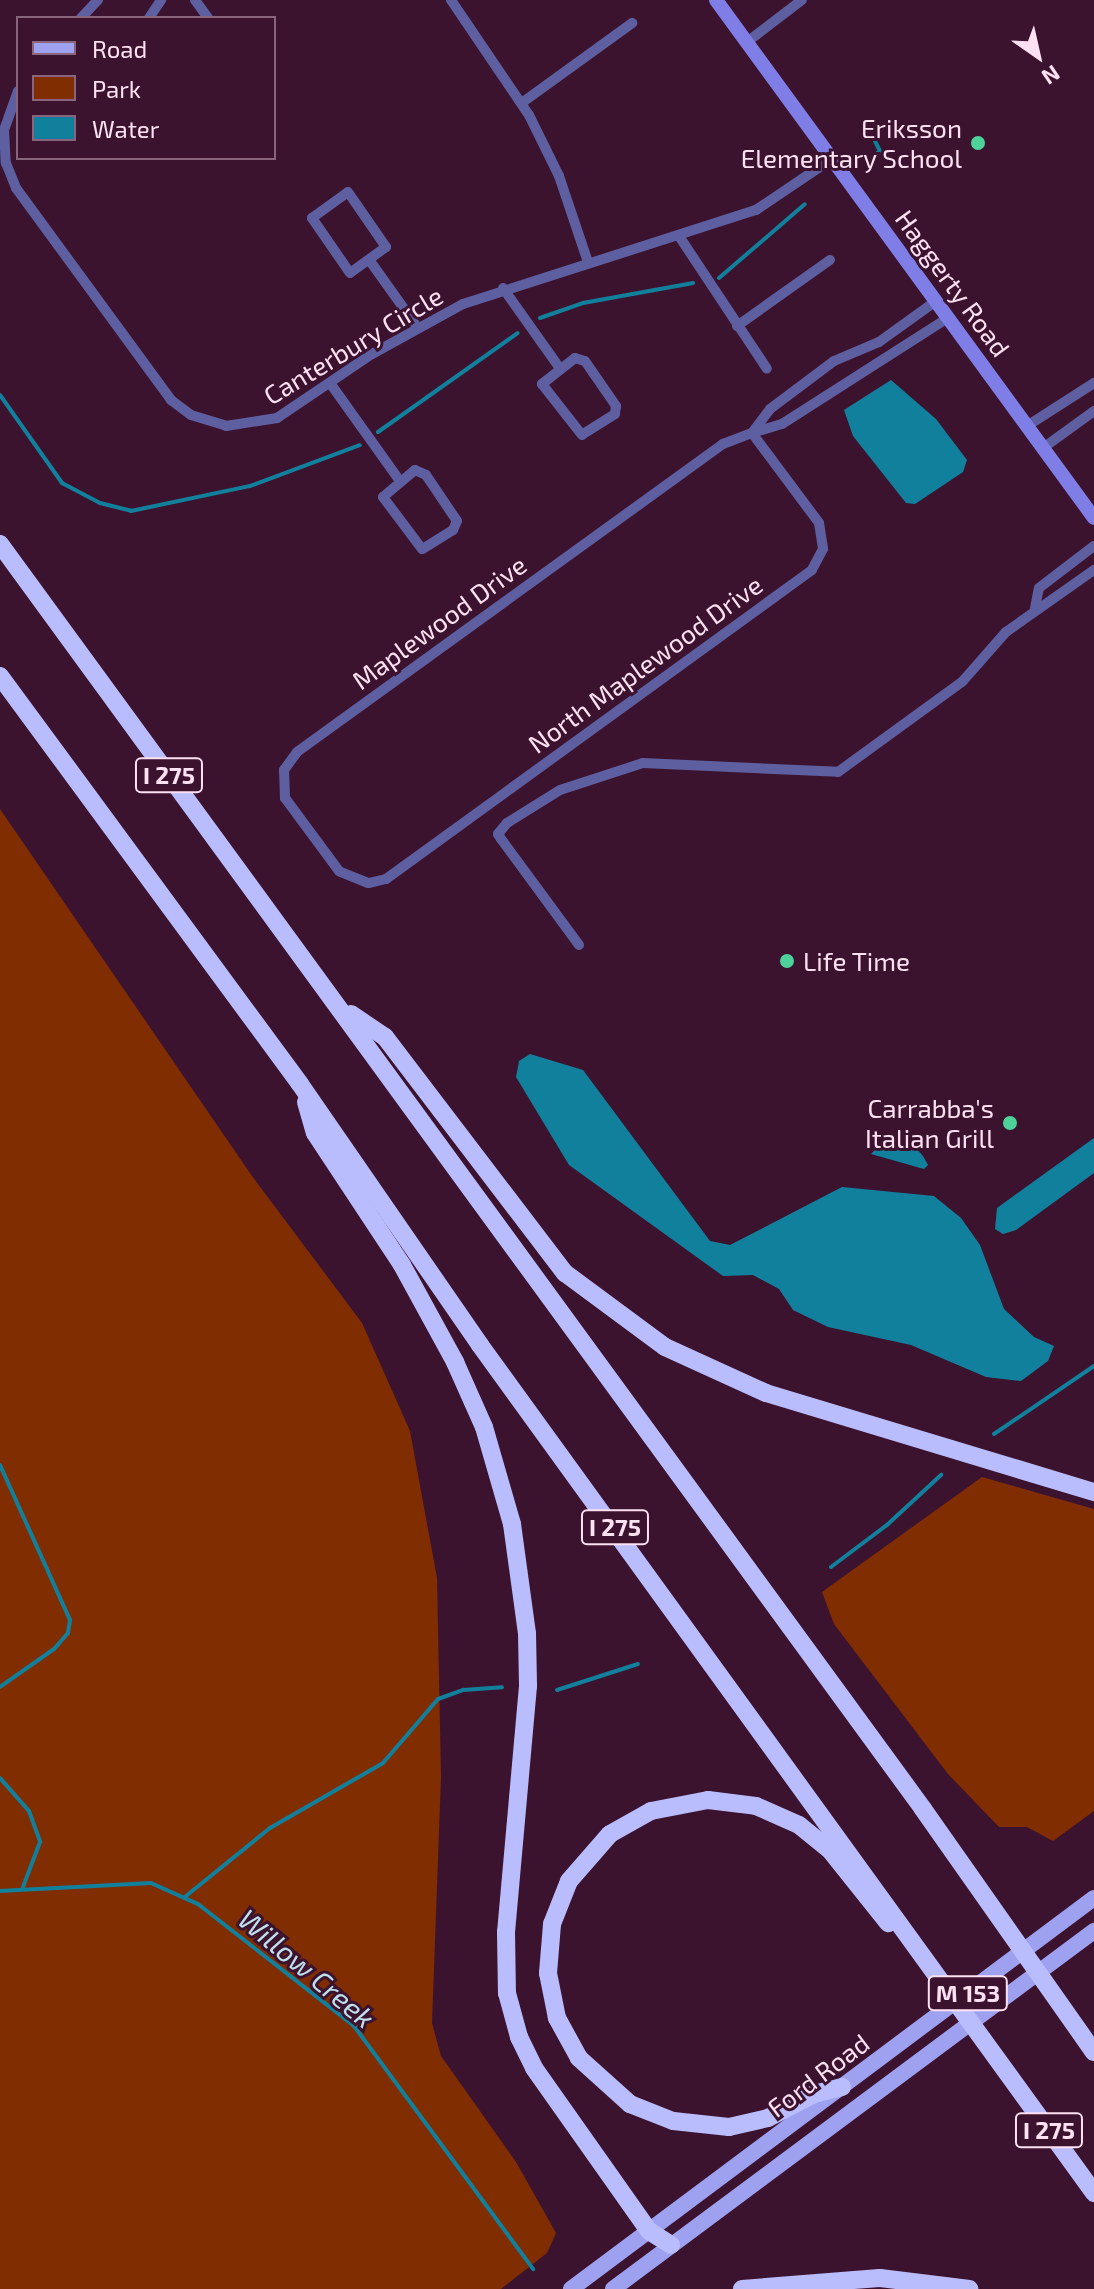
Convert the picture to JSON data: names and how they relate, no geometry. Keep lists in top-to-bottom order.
{
  "streets": {
    "highway": ["I 275"],
    "main road": ["Haggerty Road", "M 153", "Ford Road"],
    "street": ["Canterbury Circle", "Maplewood Drive", "North Maplewood Drive"]
  },
  "crossings": [
    ["Haggerty Road", "Canterbury Circle"],
    ["Haggerty Road", "Maplewood Drive"],
    ["Maplewood Drive", "North Maplewood Drive"]
  ],
  "water": ["Willow Creek"],
  "places": ["Eriksson Elementary School", "Life Time", "Carrabba's Italian Grill"],
  "legend": ["Road", "Park", "Water"],
  "north": "bottom right"
}
